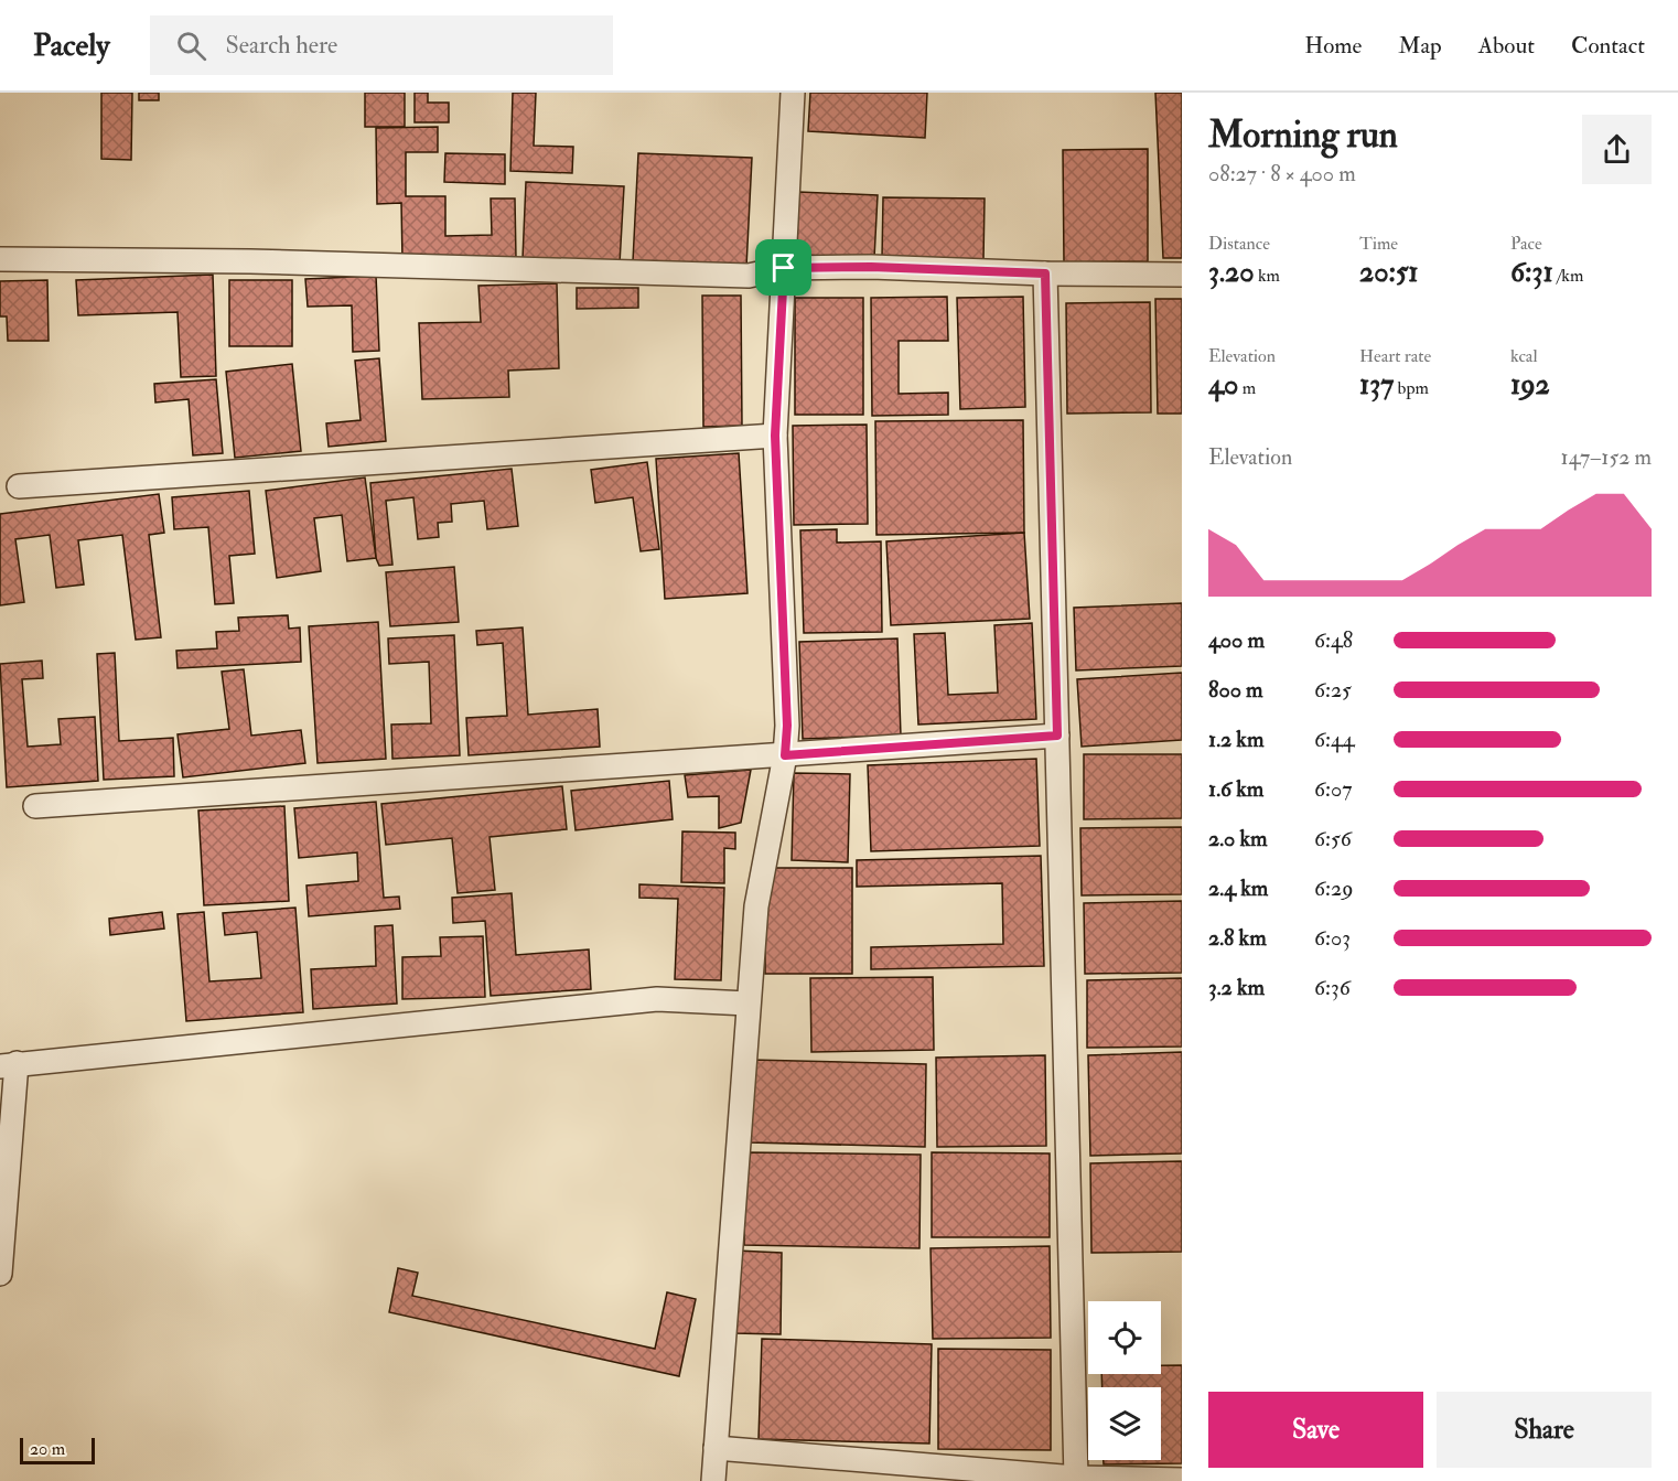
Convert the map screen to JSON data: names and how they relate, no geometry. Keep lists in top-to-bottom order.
{
  "scale_bar": "20 m",
  "page": {
    "header": "Pacely",
    "search": "Search here",
    "nav": [
      "Home",
      "Map",
      "About",
      "Contact"
    ],
    "heading": ["Morning run", "08:27 · 8 × 400 m"],
    "stats": [
      ["Distance", "3.20 km"],
      ["Time", "20:51"],
      ["Pace", "6:31 /km"],
      ["Elevation", "40 m"],
      ["Heart rate", "137 bpm"],
      ["kcal", "192"]
    ],
    "chart": ["Elevation", "147–152 m"],
    "list": [
      {
        "name": "400 m",
        "note": "6:48"
      },
      {
        "name": "800 m",
        "note": "6:25"
      },
      {
        "name": "1.2 km",
        "note": "6:44"
      },
      {
        "name": "1.6 km",
        "note": "6:07"
      },
      {
        "name": "2.0 km",
        "note": "6:56"
      },
      {
        "name": "2.4 km",
        "note": "6:29"
      },
      {
        "name": "2.8 km",
        "note": "6:03"
      },
      {
        "name": "3.2 km",
        "note": "6:36"
      }
    ],
    "buttons": ["Save", "Share"],
    "scale": "20 m"
  }
}
